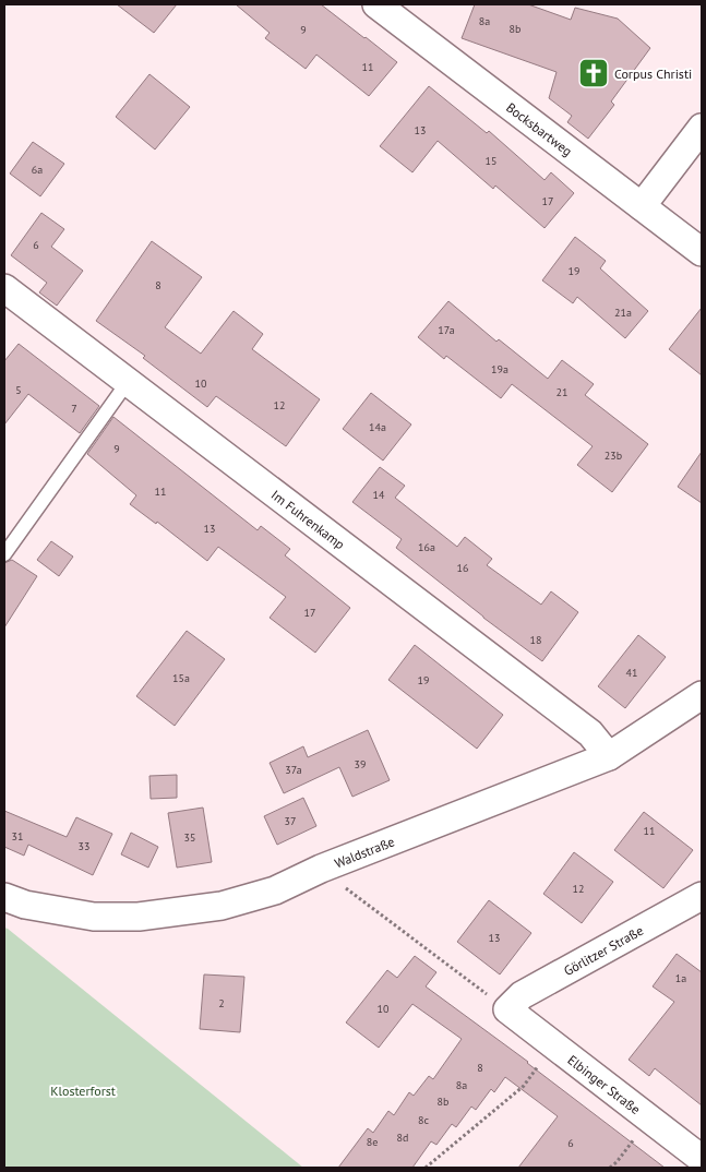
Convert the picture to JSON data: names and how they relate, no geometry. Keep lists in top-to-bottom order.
{
  "streets": {
    "street": [
      "Bocksbartweg",
      "Im Fuhrenkamp",
      "Waldstraße",
      "Görlitzer Straße",
      "Elbinger Straße"
    ]
  },
  "crossings": [
    ["Im Fuhrenkamp", "Waldstraße"],
    ["Görlitzer Straße", "Elbinger Straße"]
  ],
  "parks": ["Klosterforst"],
  "places": {
    "church": ["Corpus Christi"]
  },
  "house_numbers": [
    "8a",
    "8b",
    "9",
    "11",
    "13",
    "15",
    "6a",
    "17",
    "6",
    "19",
    "8",
    "21a",
    "17a",
    "19a",
    "10",
    "5",
    "21",
    "12",
    "7",
    "14a",
    "9",
    "23b",
    "11",
    "14",
    "13",
    "16a",
    "16",
    "17",
    "18",
    "41",
    "15a",
    "19",
    "39",
    "37a",
    "37",
    "11",
    "31",
    "35",
    "33",
    "12",
    "13",
    "1a",
    "2",
    "10",
    "8",
    "8a",
    "8b",
    "8c",
    "8d",
    "8e",
    "6"
  ]
}
